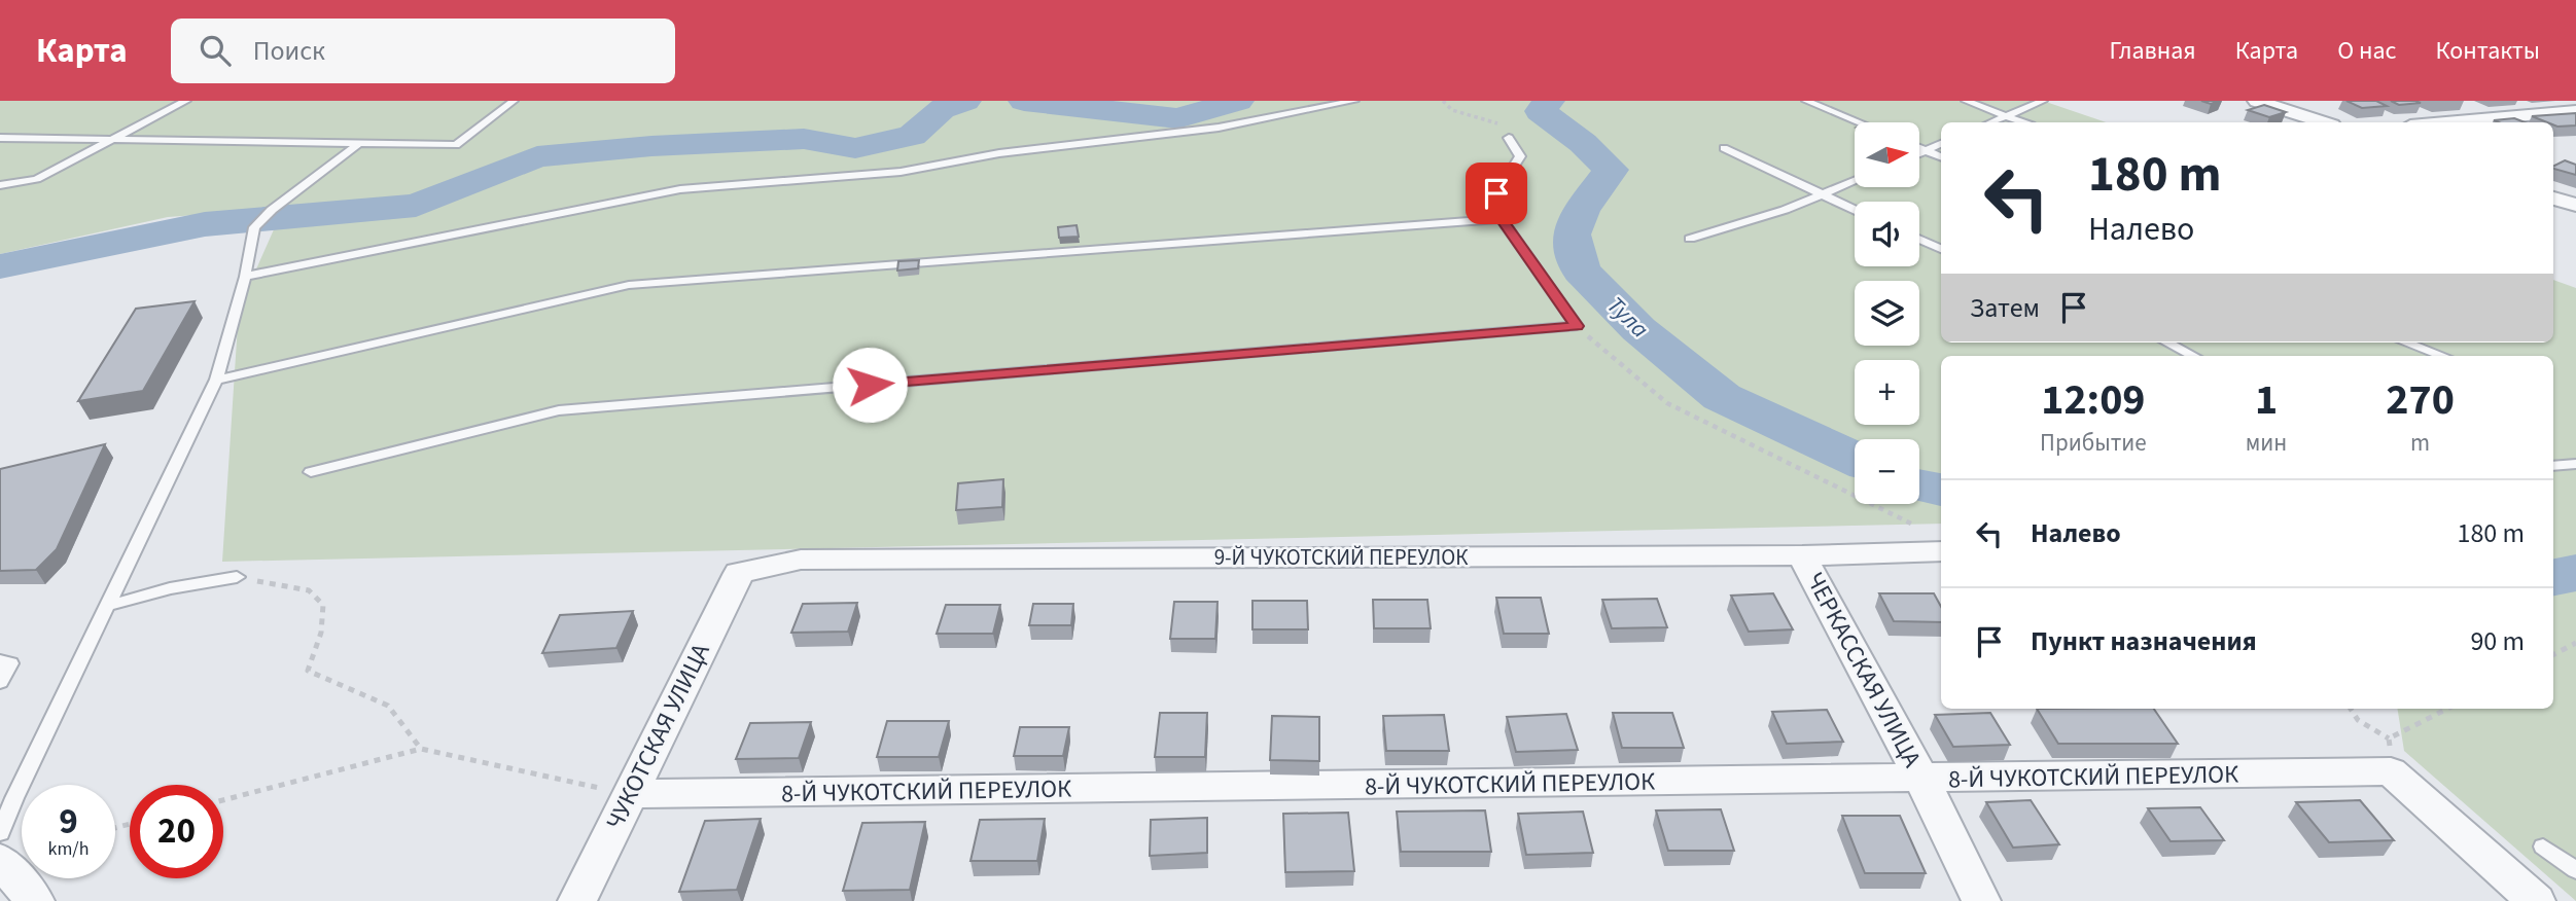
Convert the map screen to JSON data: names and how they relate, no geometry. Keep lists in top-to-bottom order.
{
  "streets": {
    "street": [
      "9-Й ЧУКОТСКИЙ ПЕРЕУЛОК",
      "ЧЕРКАССКАЯ УЛИЦА",
      "ЧУКОТСКАЯ УЛИЦА",
      "8-Й ЧУКОТСКИЙ ПЕРЕУЛОК"
    ]
  },
  "crossings": [
    ["9-Й ЧУКОТСКИЙ ПЕРЕУЛОК", "ЧЕРКАССКАЯ УЛИЦА"],
    ["9-Й ЧУКОТСКИЙ ПЕРЕУЛОК", "ЧУКОТСКАЯ УЛИЦА"],
    ["ЧЕРКАССКАЯ УЛИЦА", "8-Й ЧУКОТСКИЙ ПЕРЕУЛОК"],
    ["ЧУКОТСКАЯ УЛИЦА", "8-Й ЧУКОТСКИЙ ПЕРЕУЛОК"]
  ],
  "water": ["Тула"],
  "north": "right",
  "page": {
    "header": "Карта",
    "search": "Поиск",
    "nav": [
      "Главная",
      "Карта",
      "О нас",
      "Контакты"
    ],
    "map_buttons": ["+", "−"],
    "turn": ["180 m", "Налево"],
    "then": "Затем",
    "eta": [
      "12:09",
      "Прибытие",
      "1",
      "мин",
      "270",
      "m"
    ],
    "list": [
      {
        "name": "Налево",
        "value": "180 m"
      },
      {
        "name": "Пункт назначения",
        "value": "90 m"
      }
    ],
    "speed": "9 km/h",
    "limit": "20"
  }
}
